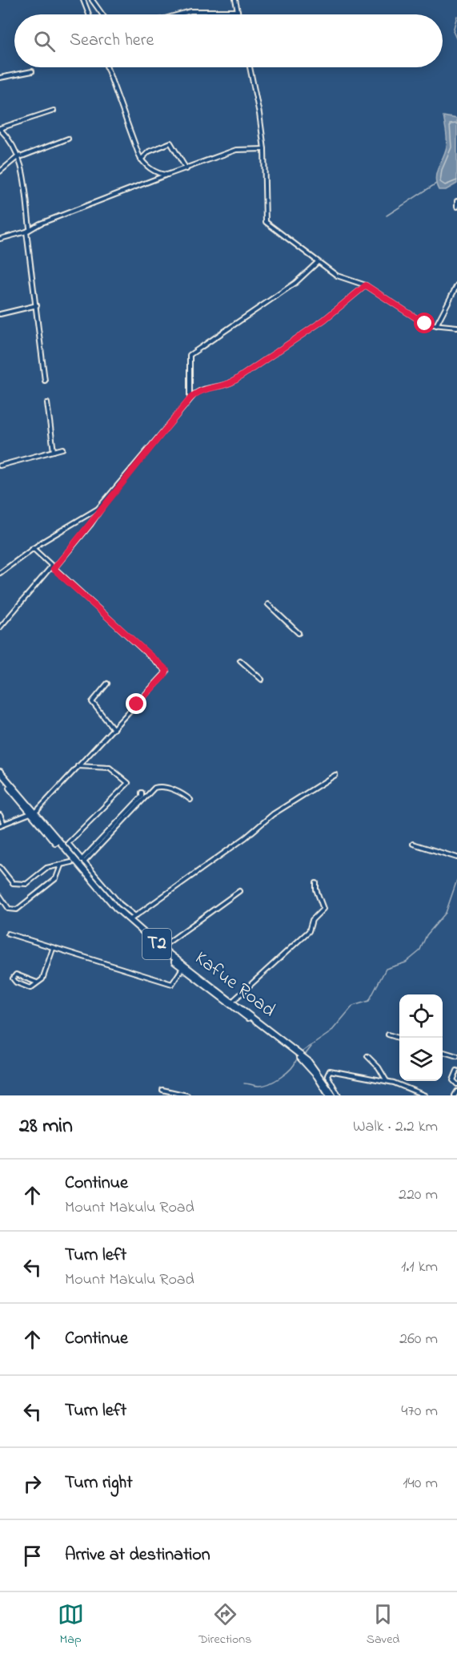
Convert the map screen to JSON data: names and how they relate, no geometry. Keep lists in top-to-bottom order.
{
  "streets": {
    "highway": ["T2", "Kafue Road"]
  },
  "page": {
    "search": "Search here",
    "heading": ["28 min", "Walk · 2.2 km"],
    "list": [
      ["Continue", "Mount Makulu Road", "220 m"],
      ["Turn left", "Mount Makulu Road", "1.1 km"],
      ["Continue", "260 m"],
      ["Turn left", "470 m"],
      ["Turn right", "140 m"],
      "Arrive at destination"
    ],
    "nav": ["Map", "Directions", "Saved"]
  }
}
